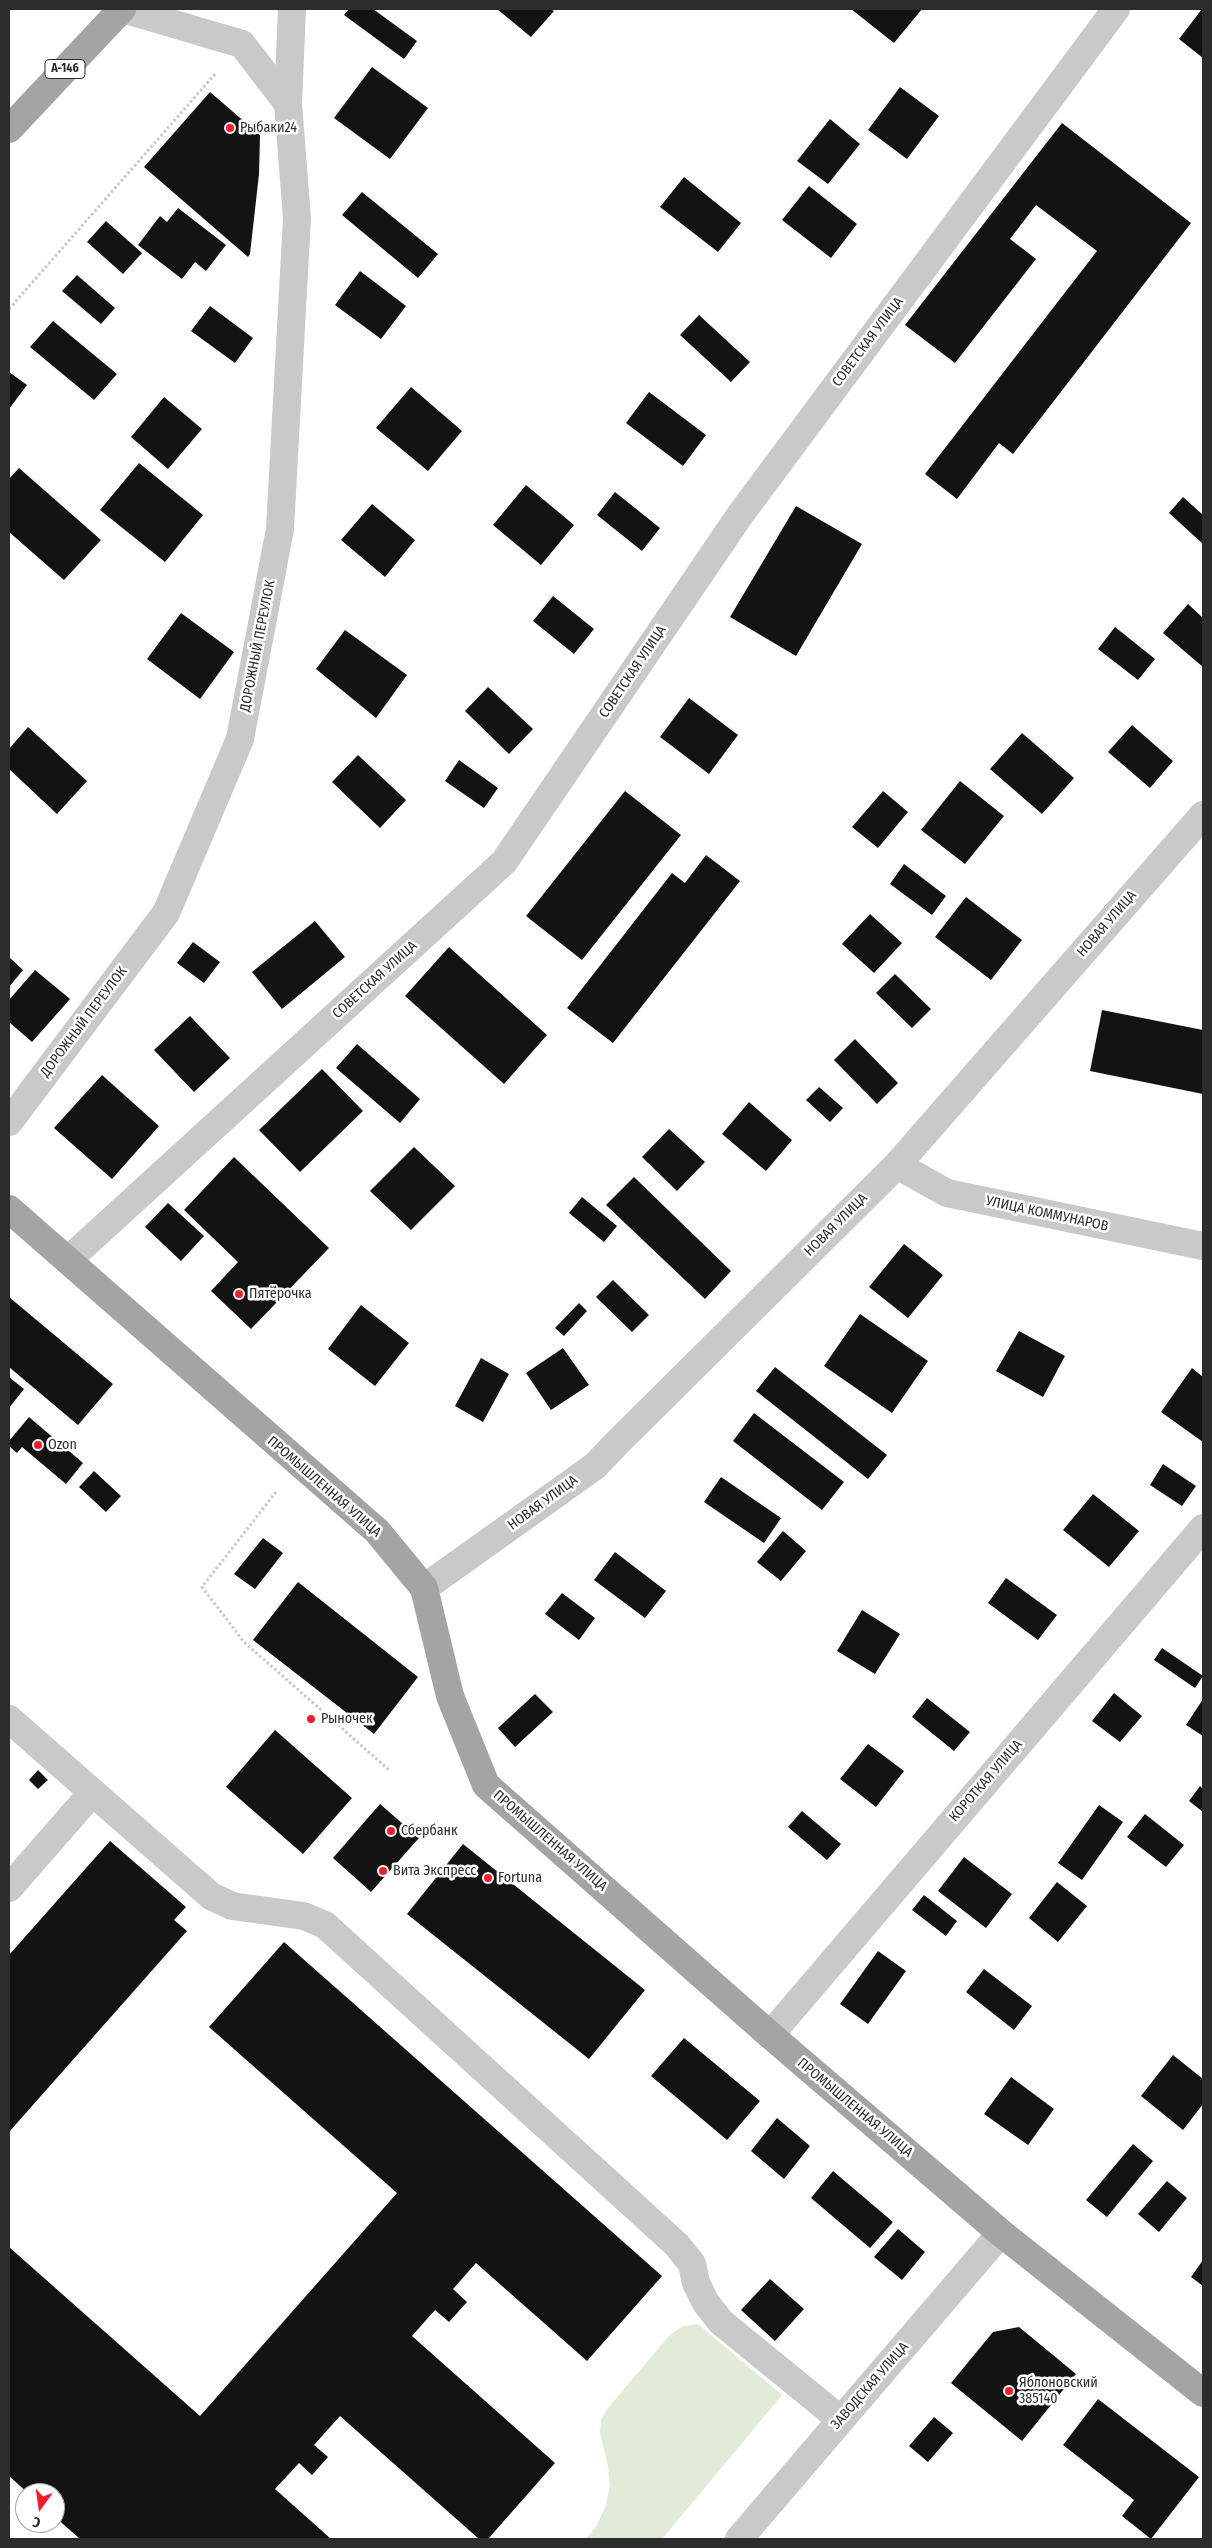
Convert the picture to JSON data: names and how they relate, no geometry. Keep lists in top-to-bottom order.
{
  "streets": {
    "main road": ["А-146", "ПРОМЫШЛЕННАЯ УЛИЦА"],
    "street": [
      "СОВЕТСКАЯ УЛИЦА",
      "ДОРОЖНЫЙ ПЕРЕУЛОК",
      "НОВАЯ УЛИЦА",
      "УЛИЦА КОММУНАРОВ",
      "КОРОТКАЯ УЛИЦА",
      "ЗАВОДСКАЯ УЛИЦА"
    ]
  },
  "crossings": [
    ["СОВЕТСКАЯ УЛИЦА", "ПРОМЫШЛЕННАЯ УЛИЦА"],
    ["НОВАЯ УЛИЦА", "УЛИЦА КОММУНАРОВ"],
    ["НОВАЯ УЛИЦА", "ПРОМЫШЛЕННАЯ УЛИЦА"],
    ["ПРОМЫШЛЕННАЯ УЛИЦА", "КОРОТКАЯ УЛИЦА"],
    ["ПРОМЫШЛЕННАЯ УЛИЦА", "ЗАВОДСКАЯ УЛИЦА"]
  ],
  "places": [
    "Рыбаки24",
    "Пятёрочка",
    "Ozon",
    "Рыночек",
    "Сбербанк",
    "Вита Экспресс",
    "Fortuna",
    "Яблоновский 385140"
  ],
  "north": "bottom"
}
